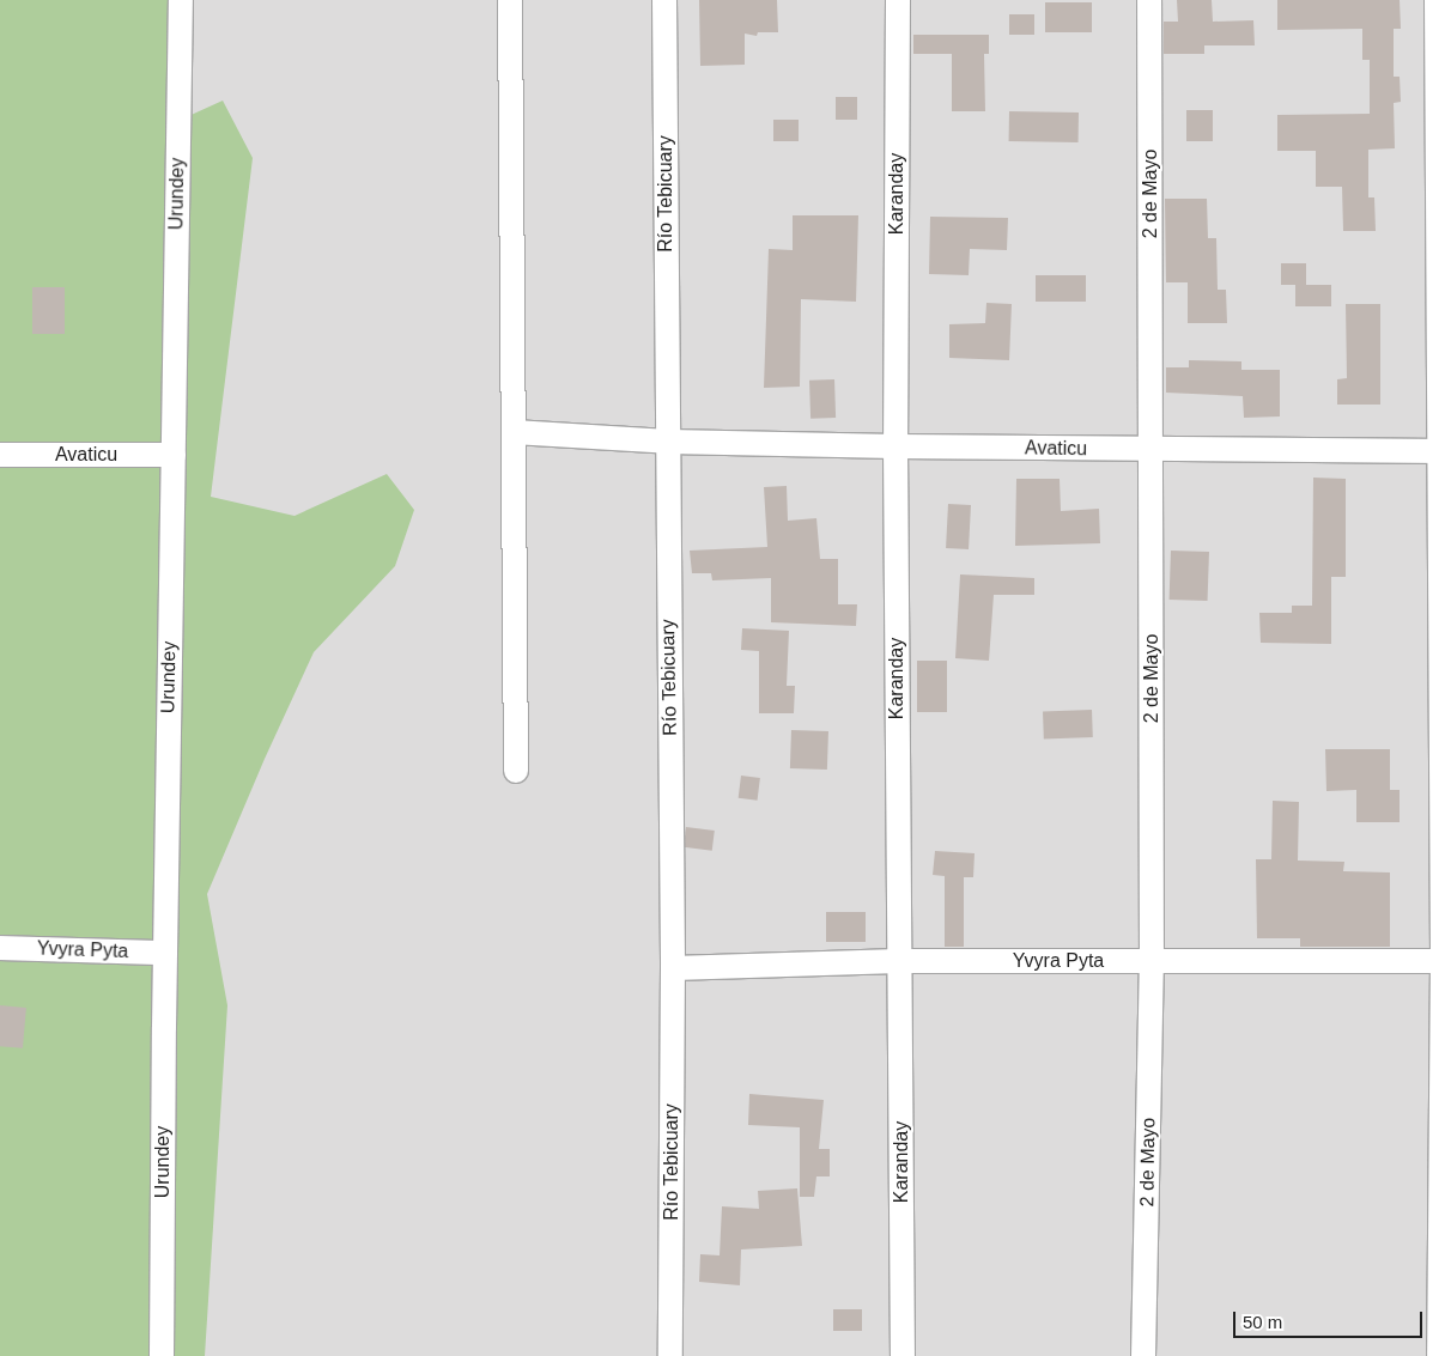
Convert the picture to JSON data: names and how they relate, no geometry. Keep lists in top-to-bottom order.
{
  "streets": {
    "street": [
      "Urundey",
      "Río Tebicuary",
      "Karanday",
      "2 de Mayo",
      "Avaticu",
      "Yvyra Pyta"
    ]
  },
  "crossings": [
    ["Urundey", "Avaticu"],
    ["Urundey", "Yvyra Pyta"],
    ["Río Tebicuary", "Avaticu"],
    ["Río Tebicuary", "Yvyra Pyta"],
    ["Karanday", "Avaticu"],
    ["Karanday", "Yvyra Pyta"],
    ["2 de Mayo", "Avaticu"],
    ["2 de Mayo", "Yvyra Pyta"]
  ],
  "scale_bar": "50 m"
}
